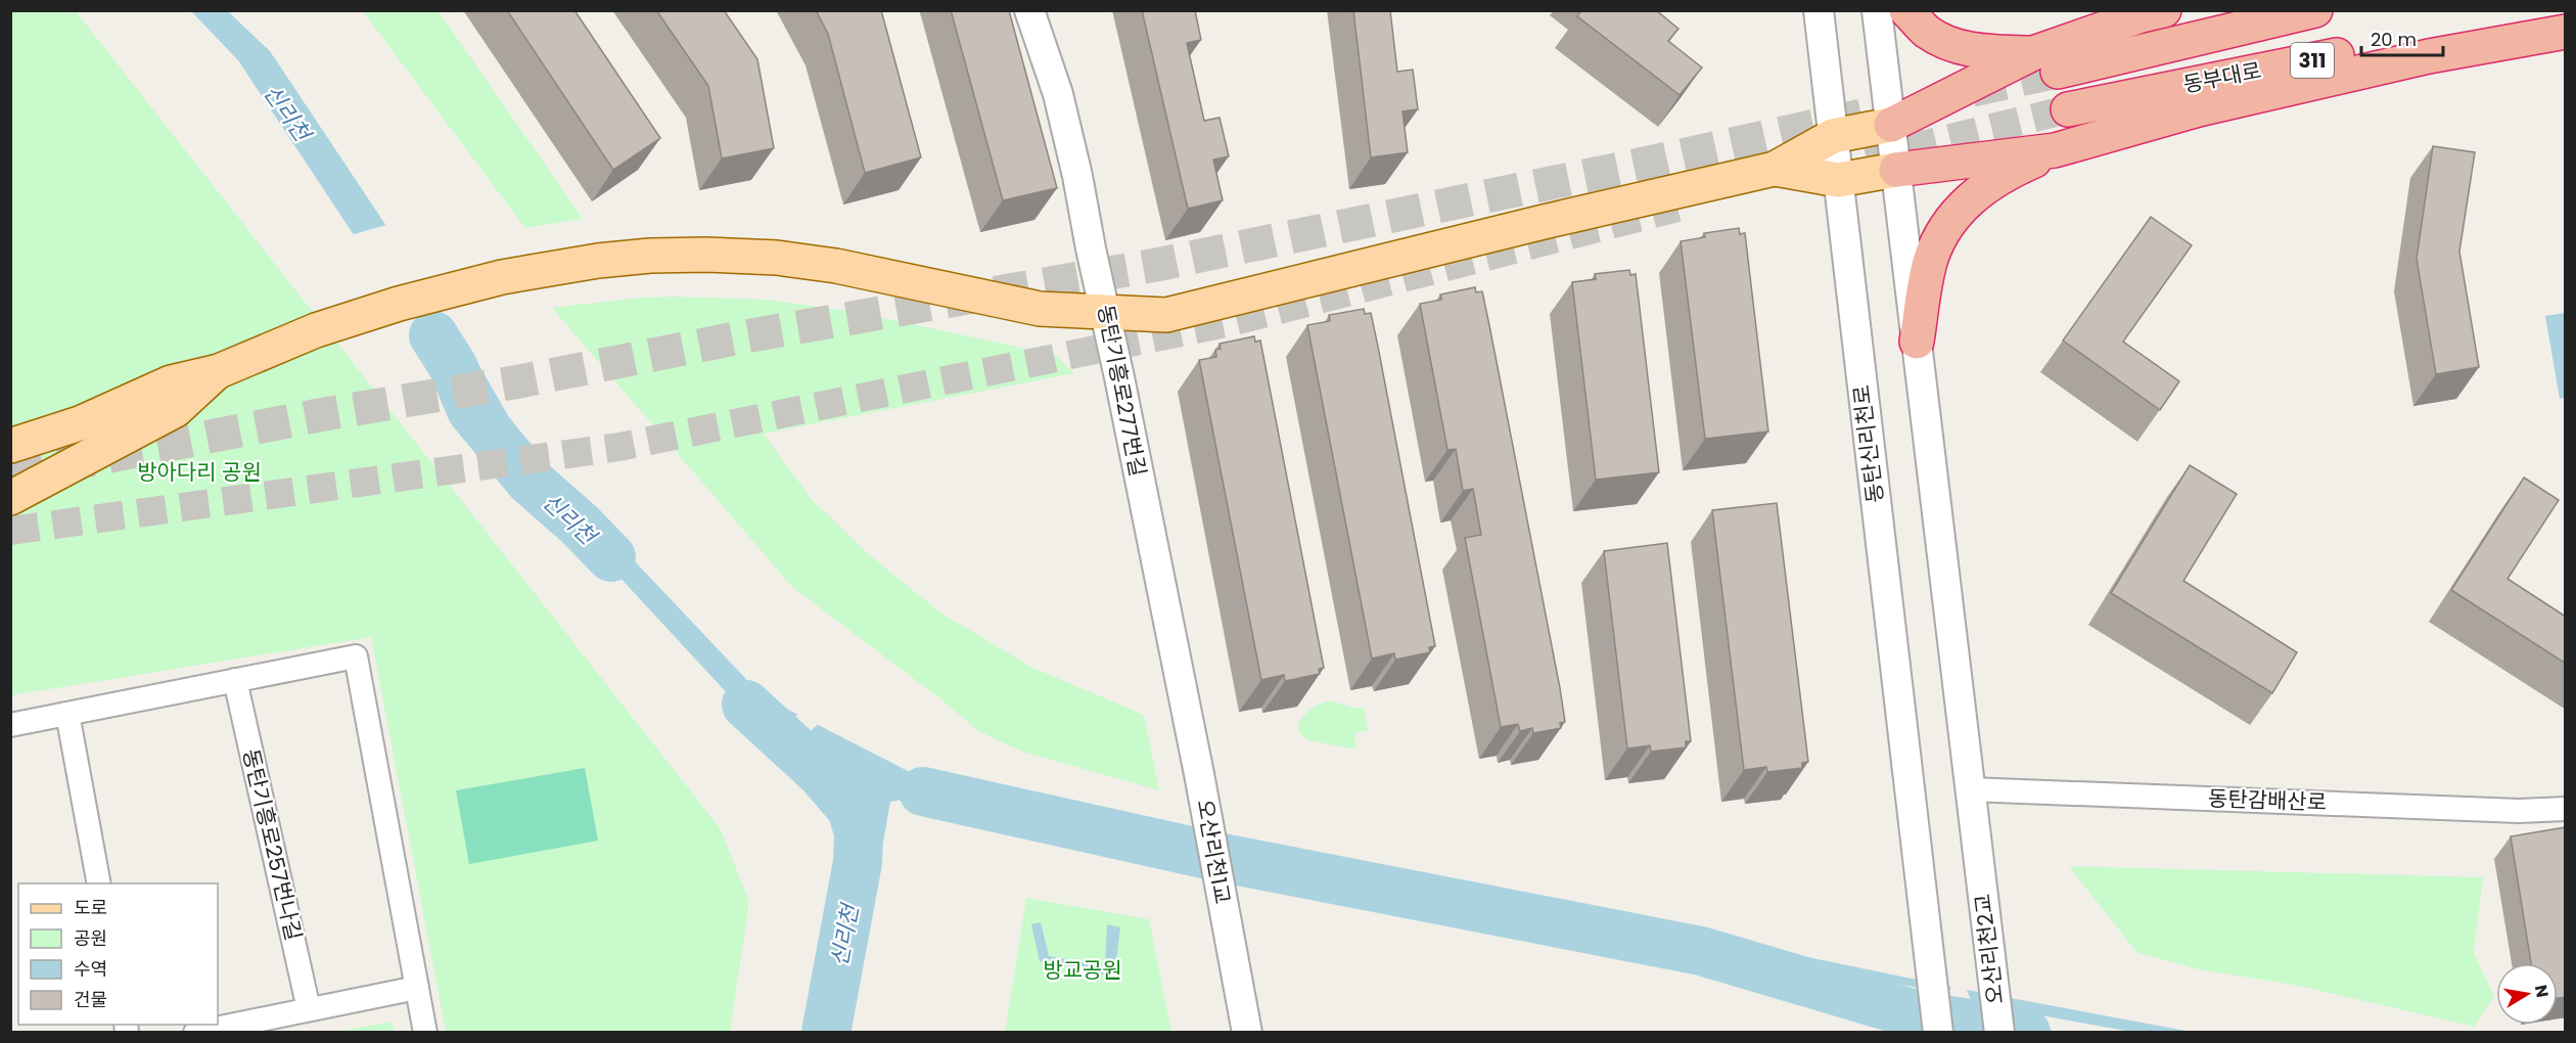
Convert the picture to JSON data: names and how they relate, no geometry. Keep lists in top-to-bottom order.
{
  "streets": {
    "highway": ["311", "동부대로"],
    "street": [
      "동탄기흥로277번길",
      "동탄신리천로",
      "동탄감배산로",
      "동탄기흥로257번나길",
      "오산리천1교",
      "오산리천2교"
    ]
  },
  "crossings": [
    ["동탄기흥로277번길", "오산리천1교"],
    ["동탄감배산로", "오산리천2교"]
  ],
  "water": ["신리천"],
  "parks": ["방아다리 공원", "방교공원"],
  "legend": [
    "도로",
    "공원",
    "수역",
    "건물"
  ],
  "scale_bar": "20 m",
  "north": "right"
}
